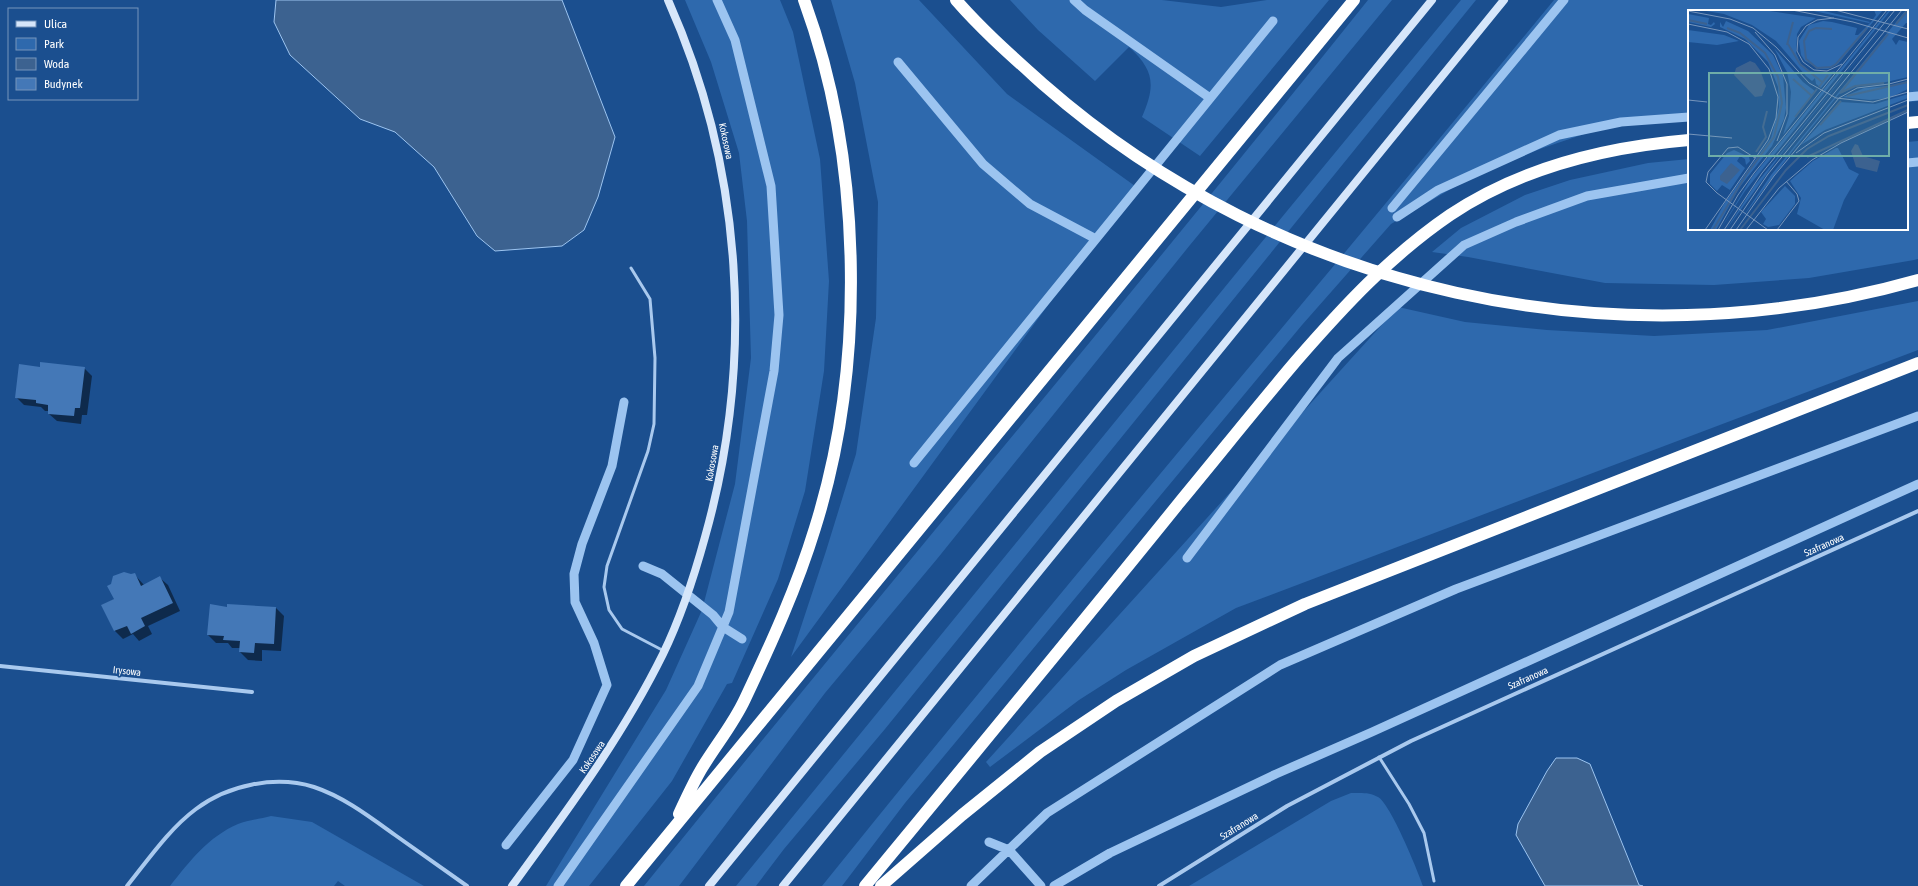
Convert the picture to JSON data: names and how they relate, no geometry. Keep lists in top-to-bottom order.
{
  "streets": {
    "main road": ["Kokosowa"],
    "street": ["Szafranowa", "Irysowa"]
  },
  "legend": [
    "Ulica",
    "Park",
    "Woda",
    "Budynek"
  ]
}
